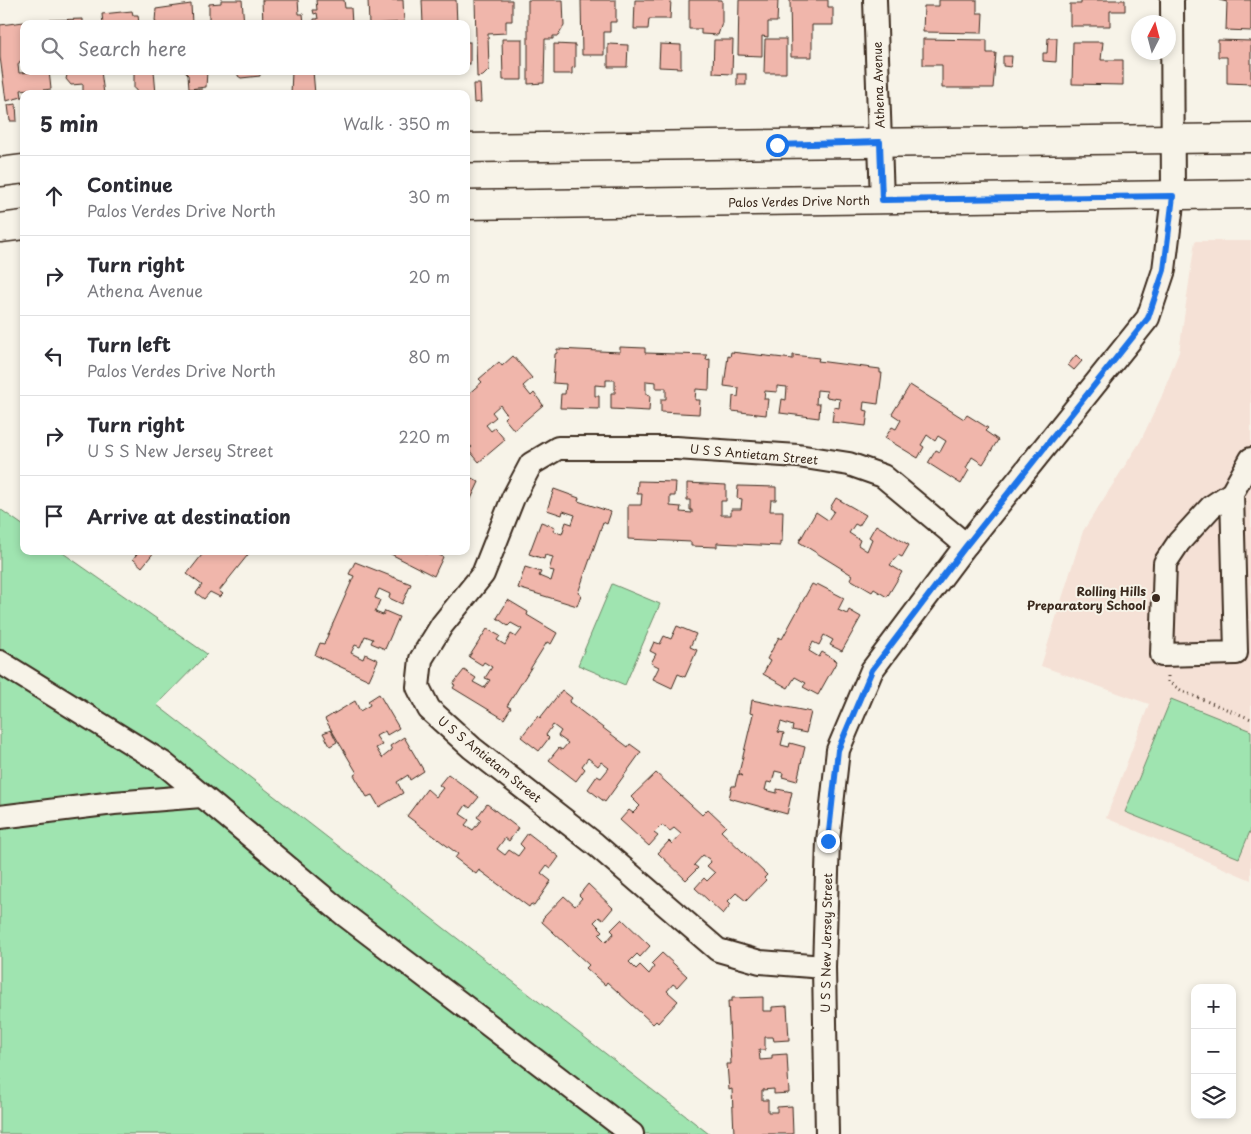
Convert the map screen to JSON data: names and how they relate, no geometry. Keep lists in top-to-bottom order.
{
  "streets": {
    "main road": ["Palos Verdes Drive North"],
    "street": ["Athena Avenue", "U S S Antietam Street", "U S S New Jersey Street"]
  },
  "crossings": [
    ["Athena Avenue", "Palos Verdes Drive North"],
    ["Palos Verdes Drive North", "U S S New Jersey Street"],
    ["U S S Antietam Street", "U S S New Jersey Street"]
  ],
  "places": ["Rolling Hills Preparatory School"],
  "north": "top",
  "page": {
    "search": "Search here",
    "heading": ["5 min", "Walk · 350 m"],
    "list": [
      ["Continue", "Palos Verdes Drive North", "30 m"],
      ["Turn right", "Athena Avenue", "20 m"],
      ["Turn left", "Palos Verdes Drive North", "80 m"],
      ["Turn right", "U S S New Jersey Street", "220 m"],
      "Arrive at destination"
    ],
    "map_buttons": ["+", "−"]
  }
}
